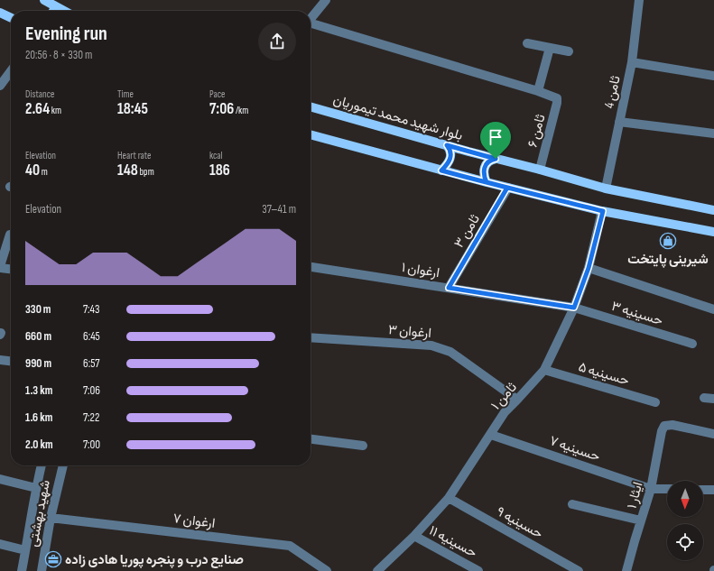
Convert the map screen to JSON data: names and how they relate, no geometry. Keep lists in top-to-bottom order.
{
  "streets": {
    "main road": ["بلوار شهید محمد تیموریان"],
    "street": [
      "ثامن 4",
      "ثامن ۶",
      "ثامن ۳",
      "ارغوان ۱",
      "حسینیه ۳",
      "ارغوان ۳",
      "حسینیه ۵",
      "ثامن ۱",
      "حسینیه ۷",
      "ایثار ۱",
      "شهید بهشتی",
      "ارغوان ۷",
      "حسینیه ۹",
      "حسینیه ۱۱"
    ]
  },
  "crossings": [
    ["ثامن 4", "بلوار شهید محمد تیموریان"],
    ["بلوار شهید محمد تیموریان", "ثامن ۶"],
    ["ثامن ۳", "ارغوان ۱"],
    ["ارغوان ۱", "حسینیه ۳"],
    ["ارغوان ۱", "ثامن ۱"],
    ["حسینیه ۳", "ثامن ۱"],
    ["ارغوان ۳", "ثامن ۱"],
    ["حسینیه ۵", "ثامن ۱"],
    ["ثامن ۱", "حسینیه ۷"],
    ["ثامن ۱", "حسینیه ۹"],
    ["ثامن ۱", "حسینیه ۱۱"],
    ["حسینیه ۷", "ایثار ۱"],
    ["شهید بهشتی", "ارغوان ۷"]
  ],
  "places": {
    "shop": ["شیرینی پایتخت"],
    "office": ["صنایع درب و پنجره پوریا هادی زاده"]
  },
  "north": "bottom",
  "page": {
    "heading": ["Evening run", "20:56 · 8 × 330 m"],
    "stats": [
      ["Distance", "2.64 km"],
      ["Time", "18:45"],
      ["Pace", "7:06 /km"],
      ["Elevation", "40 m"],
      ["Heart rate", "148 bpm"],
      ["kcal", "186"]
    ],
    "chart": ["Elevation", "37–41 m"],
    "list": [
      {
        "name": "330 m",
        "note": "7:43"
      },
      {
        "name": "660 m",
        "note": "6:45"
      },
      {
        "name": "990 m",
        "note": "6:57"
      },
      {
        "name": "1.3 km",
        "note": "7:06"
      },
      {
        "name": "1.6 km",
        "note": "7:22"
      },
      {
        "name": "2.0 km",
        "note": "7:00"
      }
    ]
  }
}
